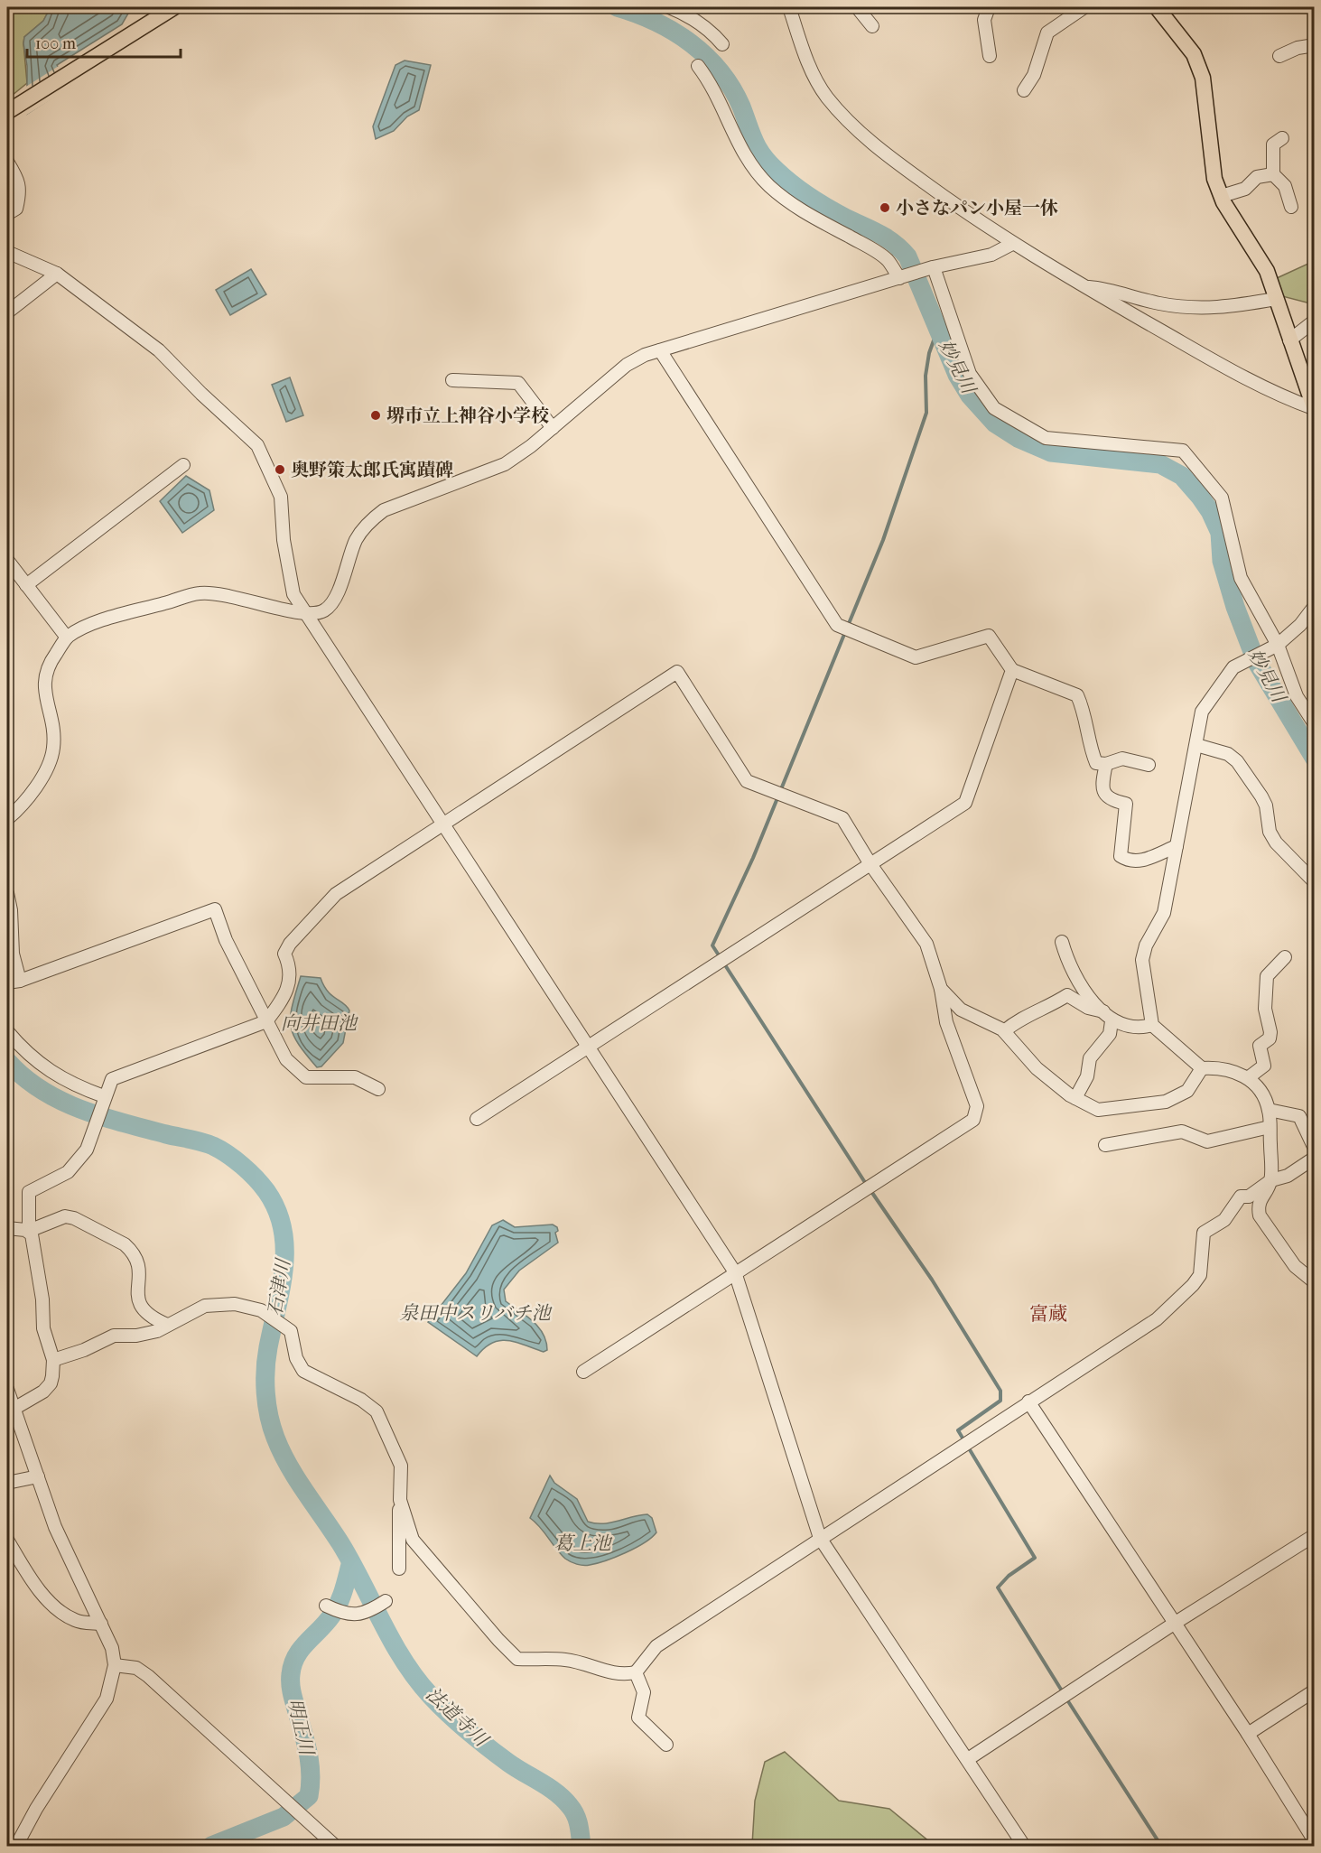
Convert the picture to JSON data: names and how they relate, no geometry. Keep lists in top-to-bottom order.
{
  "districts": ["富蔵"],
  "water": [
    "妙見川",
    "向井田池",
    "石津川",
    "泉田中スリバチ池",
    "葛上池",
    "法道寺川",
    "明正川"
  ],
  "places": ["小さなパン小屋一休", "堺市立上神谷小学校", "奥野策太郎氏寓蹟碑"],
  "scale_bar": "100 m"
}
